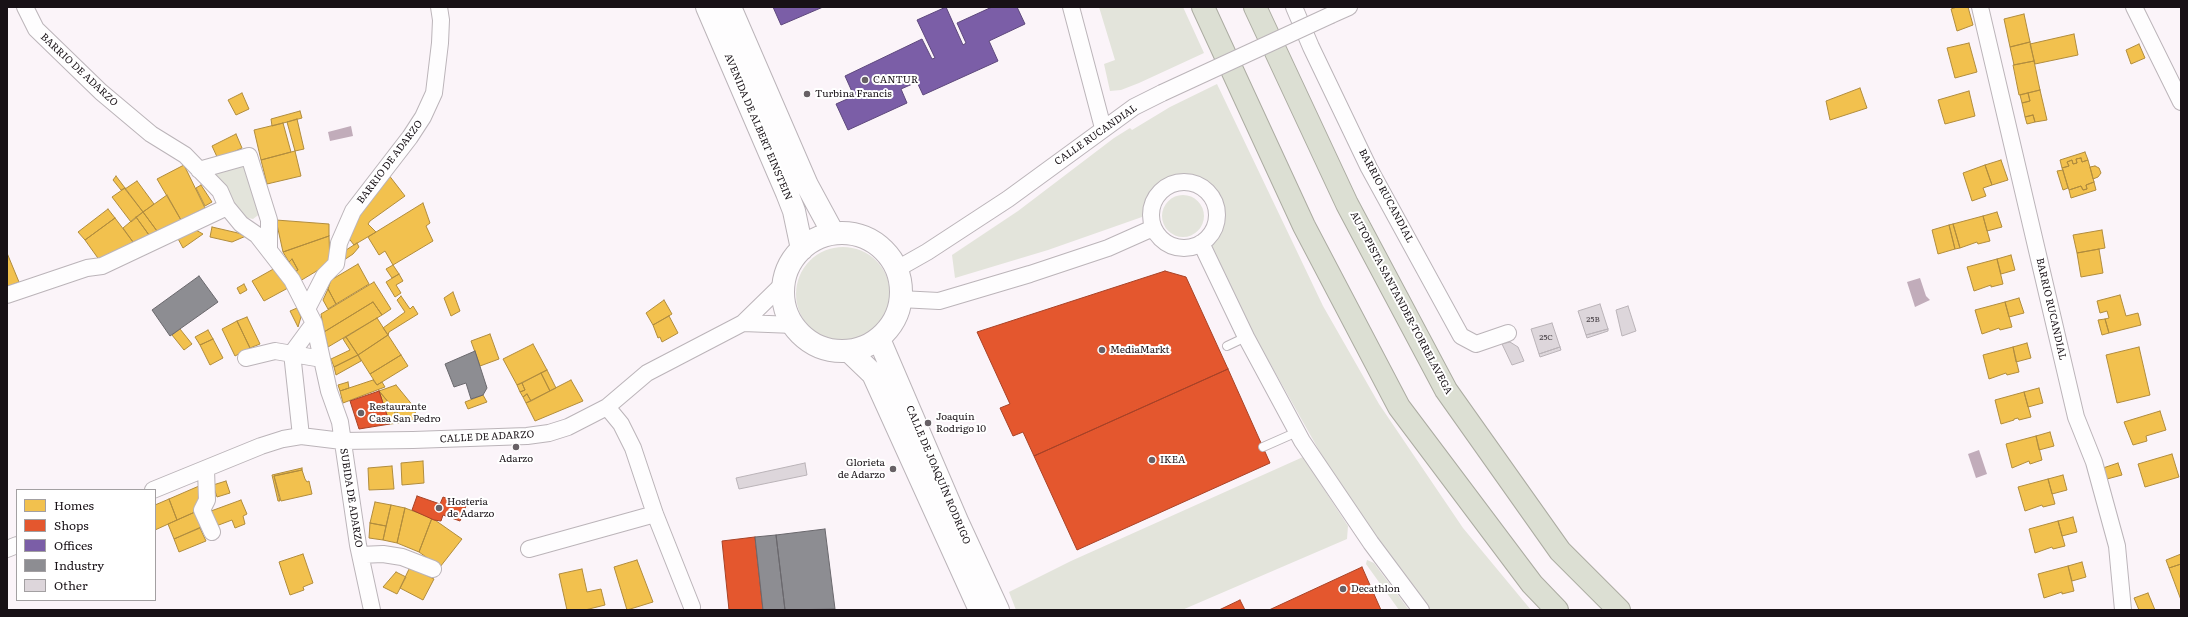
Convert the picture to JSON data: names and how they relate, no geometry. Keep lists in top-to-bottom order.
{
  "streets": {
    "highway": ["AUTOPISTA SANTANDER-TORRELAVEGA"],
    "main road": ["AVENIDA DE ALBERT EINSTEIN", "CALLE DE JOAQUÍN RODRIGO"],
    "street": [
      "BARRIO DE ADARZO",
      "CALLE RUCANDIAL",
      "BARRIO RUCANDIAL",
      "CALLE DE ADARZO",
      "SUBIDA DE ADARZO"
    ]
  },
  "crossings": [
    ["BARRIO DE ADARZO", "SUBIDA DE ADARZO"],
    ["AVENIDA DE ALBERT EINSTEIN", "CALLE RUCANDIAL"],
    ["AVENIDA DE ALBERT EINSTEIN", "CALLE DE ADARZO"],
    ["AVENIDA DE ALBERT EINSTEIN", "CALLE DE JOAQUÍN RODRIGO"],
    ["CALLE RUCANDIAL", "CALLE DE ADARZO"],
    ["CALLE RUCANDIAL", "CALLE DE JOAQUÍN RODRIGO"],
    ["CALLE DE ADARZO", "CALLE DE JOAQUÍN RODRIGO"],
    ["CALLE DE ADARZO", "SUBIDA DE ADARZO"]
  ],
  "places": [
    "CANTUR",
    "Turbina Francis",
    "MediaMarkt",
    "Restaurante Casa San Pedro",
    "Joaquín Rodrigo 10",
    "Adarzo",
    "IKEA",
    "Glorieta de Adarzo",
    "Hostería de Adarzo",
    "Decathlon"
  ],
  "house_numbers": ["25B", "25C"],
  "legend": [
    "Homes",
    "Shops",
    "Offices",
    "Industry",
    "Other"
  ]
}
